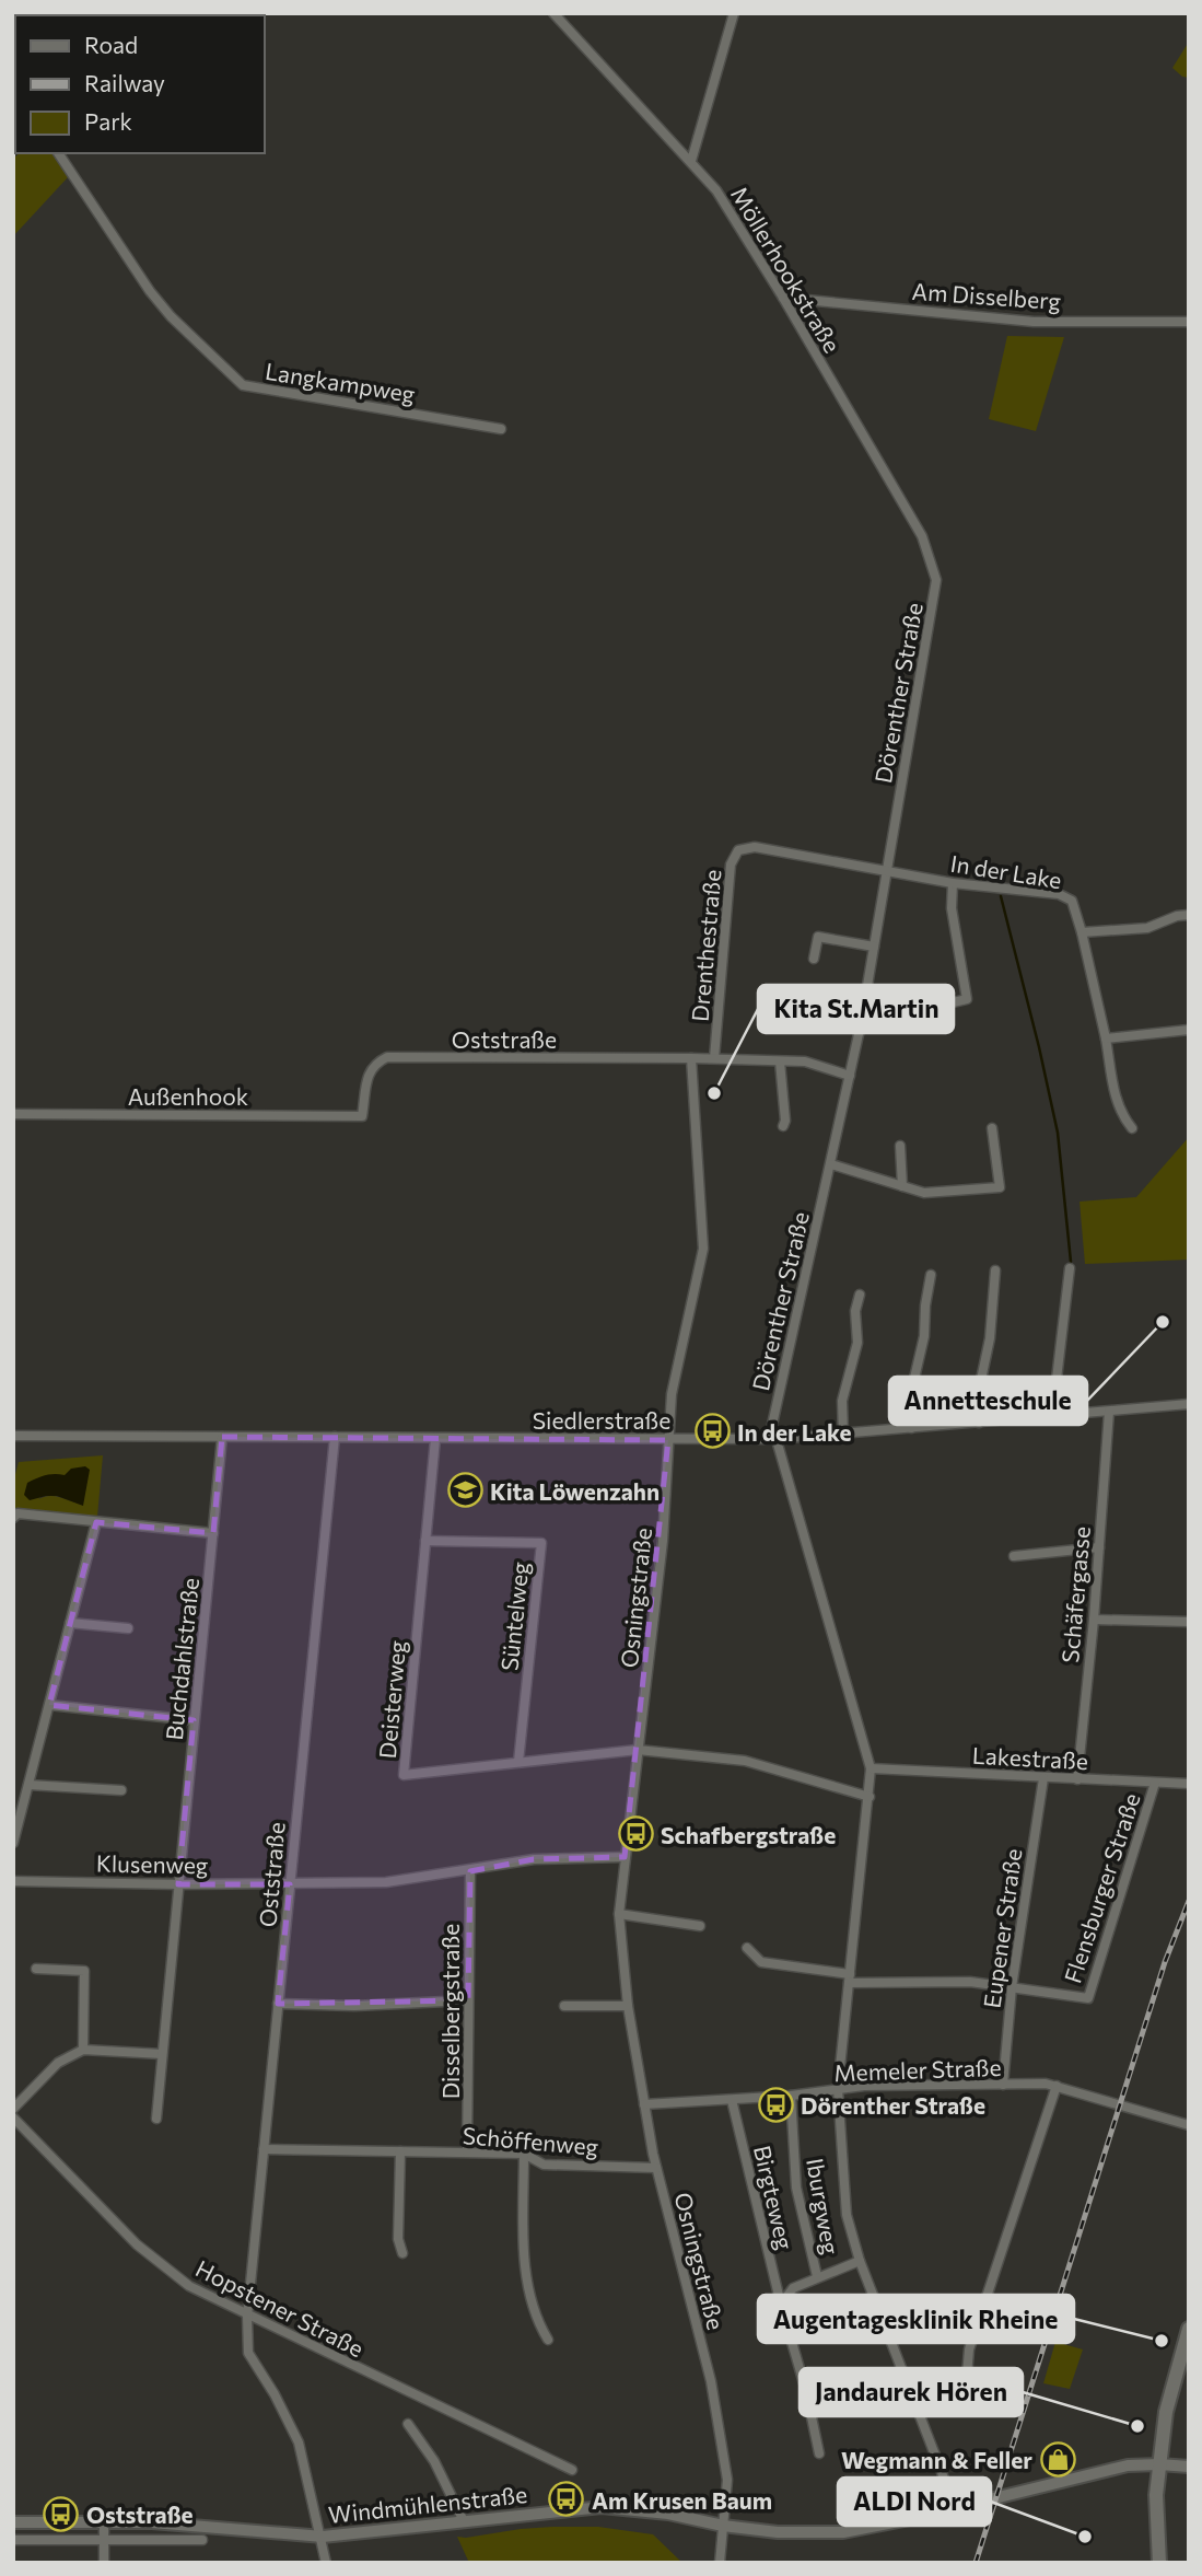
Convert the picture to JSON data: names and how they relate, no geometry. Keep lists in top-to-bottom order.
{
  "streets": {
    "street": [
      "Möllerhookstraße",
      "Am Disselberg",
      "Langkampweg",
      "Dörenther Straße",
      "In der Lake",
      "Drenthestraße",
      "Oststraße",
      "Außenhook",
      "Siedlerstraße",
      "Schäfergasse",
      "Osningstraße",
      "Süntelweg",
      "Buchdahlstraße",
      "Deisterweg",
      "Lakestraße",
      "Klusenweg",
      "Flensburger Straße",
      "Eupener Straße",
      "Disselbergstraße",
      "Memeler Straße",
      "Schöffenweg",
      "Birgteweg",
      "Iburgweg",
      "Hopstener Straße",
      "Windmühlenstraße"
    ]
  },
  "crossings": [
    ["Möllerhookstraße", "Am Disselberg"],
    ["Möllerhookstraße", "Dörenther Straße"],
    ["Dörenther Straße", "In der Lake"],
    ["Dörenther Straße", "Drenthestraße"],
    ["Dörenther Straße", "Siedlerstraße"],
    ["Dörenther Straße", "Lakestraße"],
    ["Dörenther Straße", "Flensburger Straße"],
    ["Dörenther Straße", "Memeler Straße"],
    ["Dörenther Straße", "Windmühlenstraße"],
    ["In der Lake", "Drenthestraße"],
    ["Oststraße", "Außenhook"],
    ["Oststraße", "Siedlerstraße"],
    ["Oststraße", "Osningstraße"],
    ["Oststraße", "Klusenweg"],
    ["Oststraße", "Schöffenweg"],
    ["Oststraße", "Hopstener Straße"],
    ["Oststraße", "Windmühlenstraße"],
    ["Siedlerstraße", "Schäfergasse"],
    ["Siedlerstraße", "Osningstraße"],
    ["Siedlerstraße", "Buchdahlstraße"],
    ["Siedlerstraße", "Deisterweg"],
    ["Schäfergasse", "Lakestraße"],
    ["Osningstraße", "Deisterweg"],
    ["Osningstraße", "Memeler Straße"],
    ["Osningstraße", "Schöffenweg"],
    ["Osningstraße", "Windmühlenstraße"],
    ["Süntelweg", "Deisterweg"],
    ["Buchdahlstraße", "Klusenweg"],
    ["Lakestraße", "Flensburger Straße"],
    ["Lakestraße", "Eupener Straße"],
    ["Flensburger Straße", "Eupener Straße"],
    ["Eupener Straße", "Memeler Straße"],
    ["Disselbergstraße", "Schöffenweg"],
    ["Memeler Straße", "Birgteweg"],
    ["Memeler Straße", "Iburgweg"]
  ],
  "places": {
    "other": [
      "Kita St.Martin",
      "Annetteschule",
      "Augentagesklinik Rheine",
      "Jandaurek Hören",
      "ALDI Nord"
    ],
    "bus stop": [
      "In der Lake",
      "Schafbergstraße",
      "Dörenther Straße",
      "Am Krusen Baum",
      "Oststraße"
    ],
    "school or university": ["Kita Löwenzahn"],
    "shop": ["Wegmann & Feller"]
  },
  "legend": ["Road", "Railway", "Park"]
}
